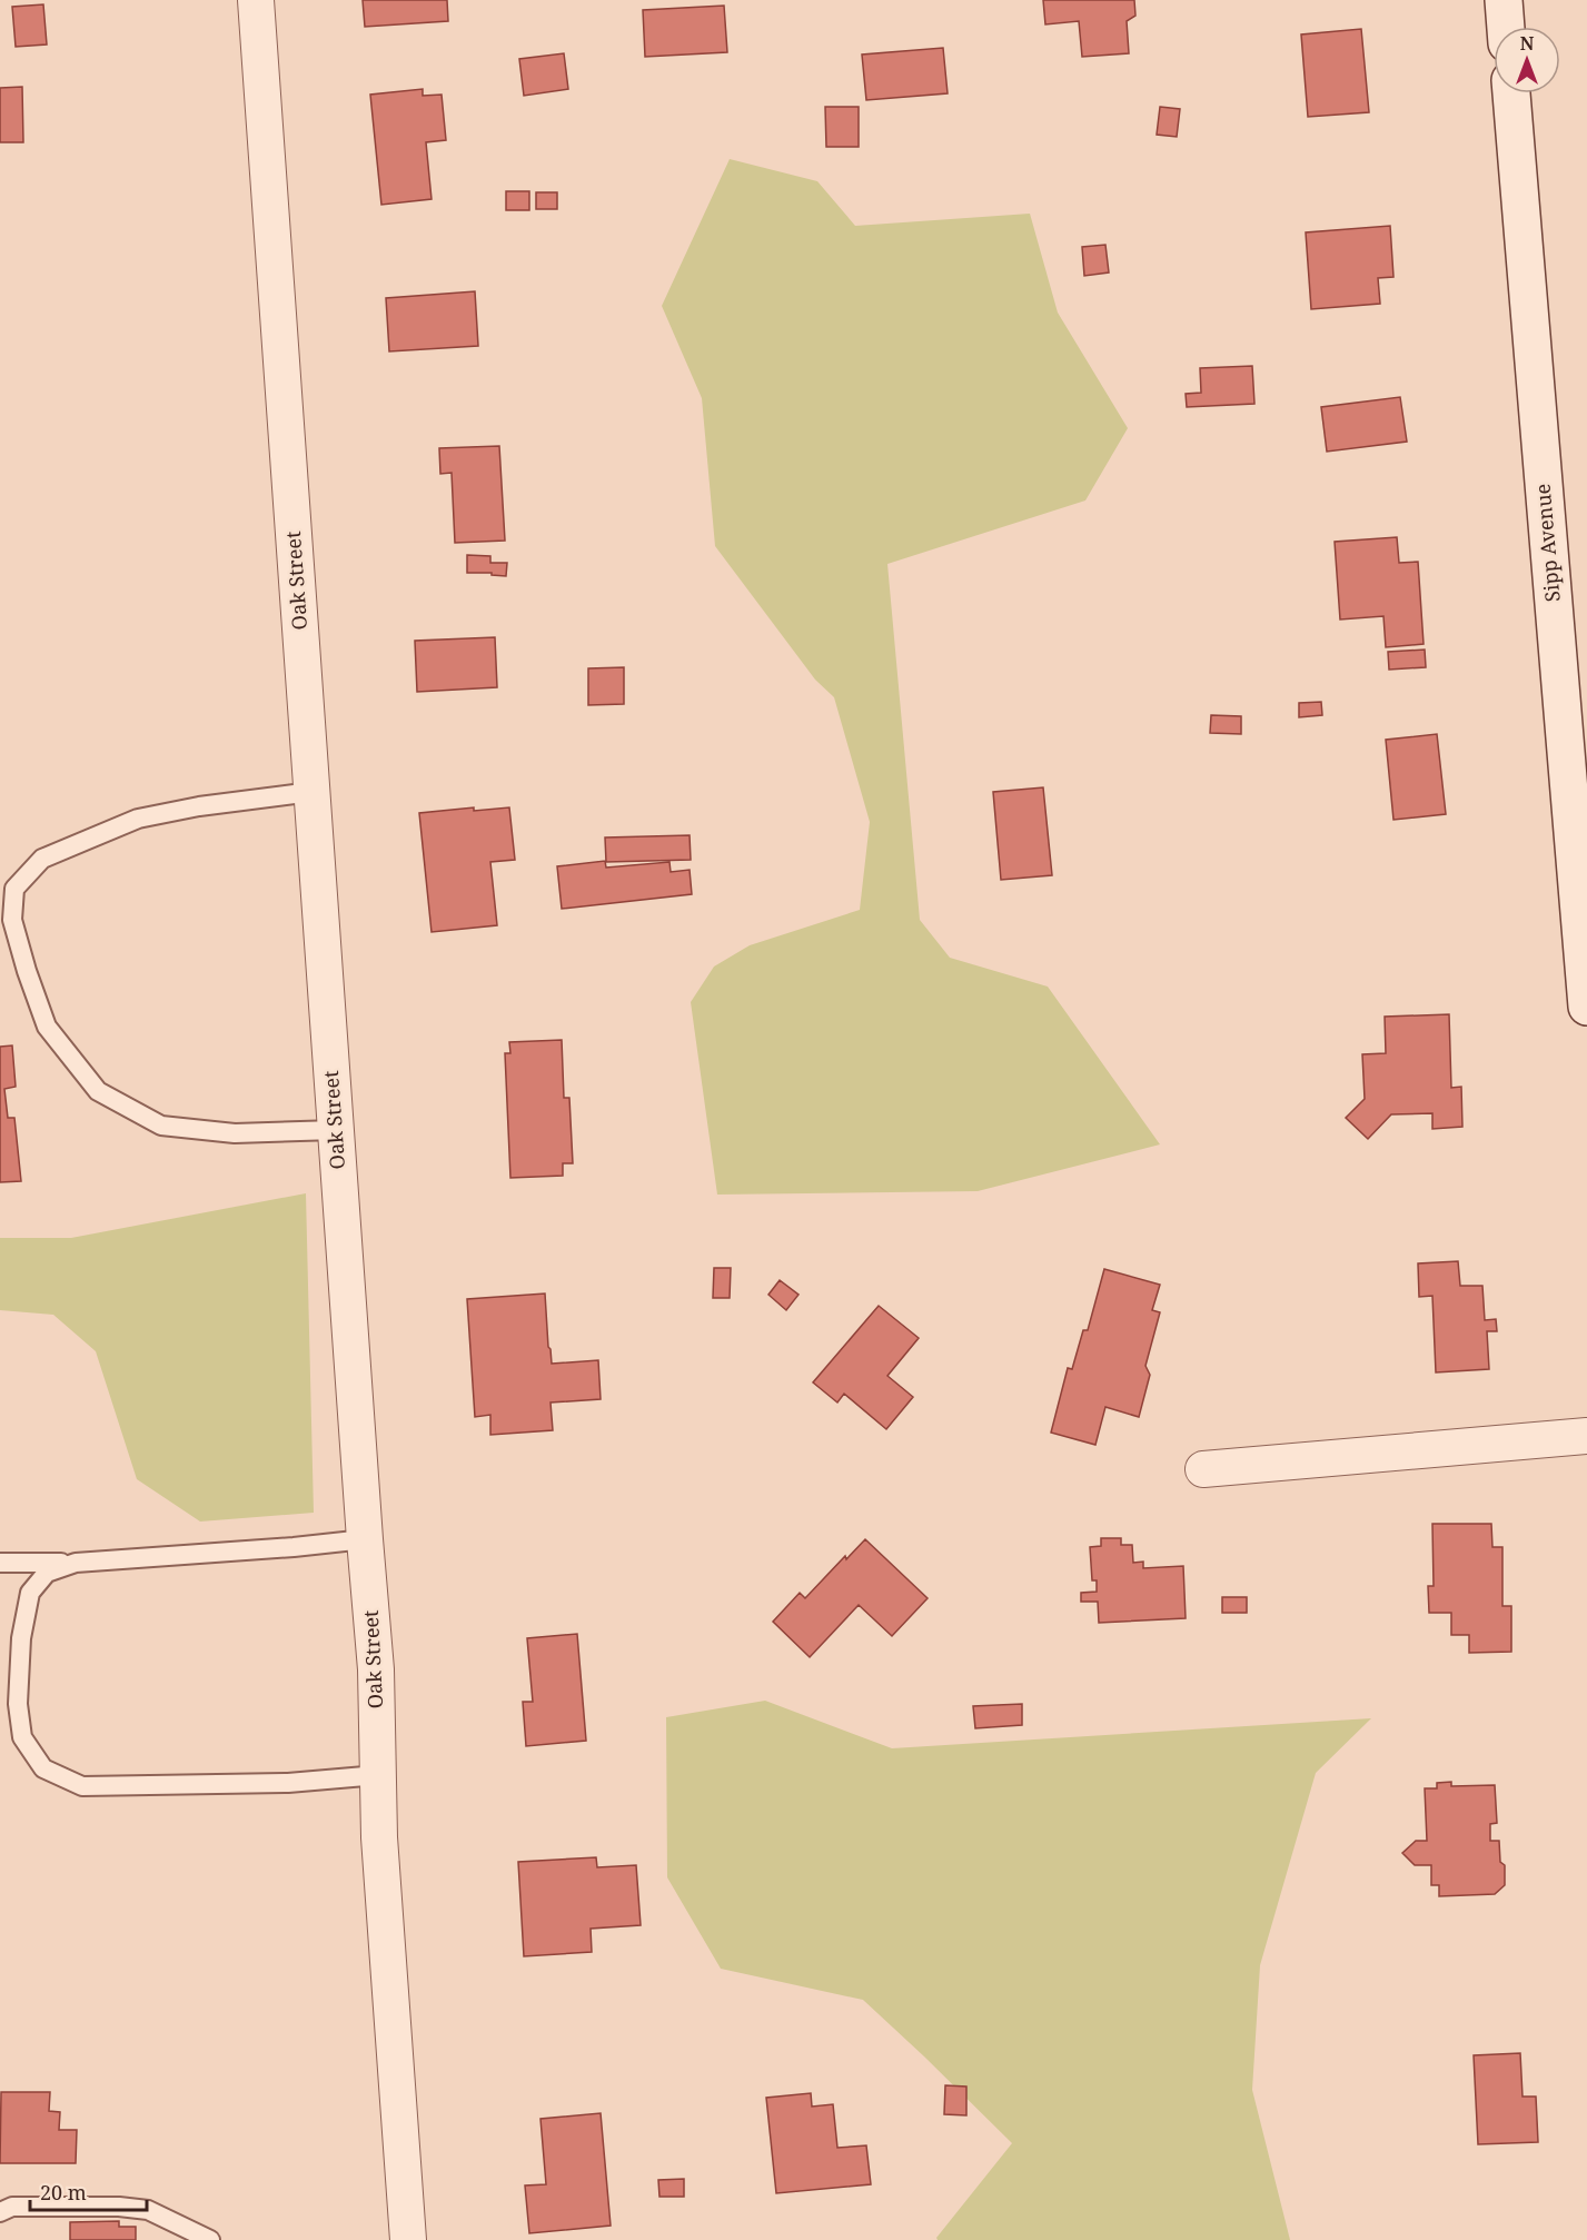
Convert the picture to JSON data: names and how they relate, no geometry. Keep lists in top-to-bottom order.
{
  "streets": {
    "street": ["Sipp Avenue", "Oak Street"]
  },
  "scale_bar": "20 m",
  "north": "top"
}
